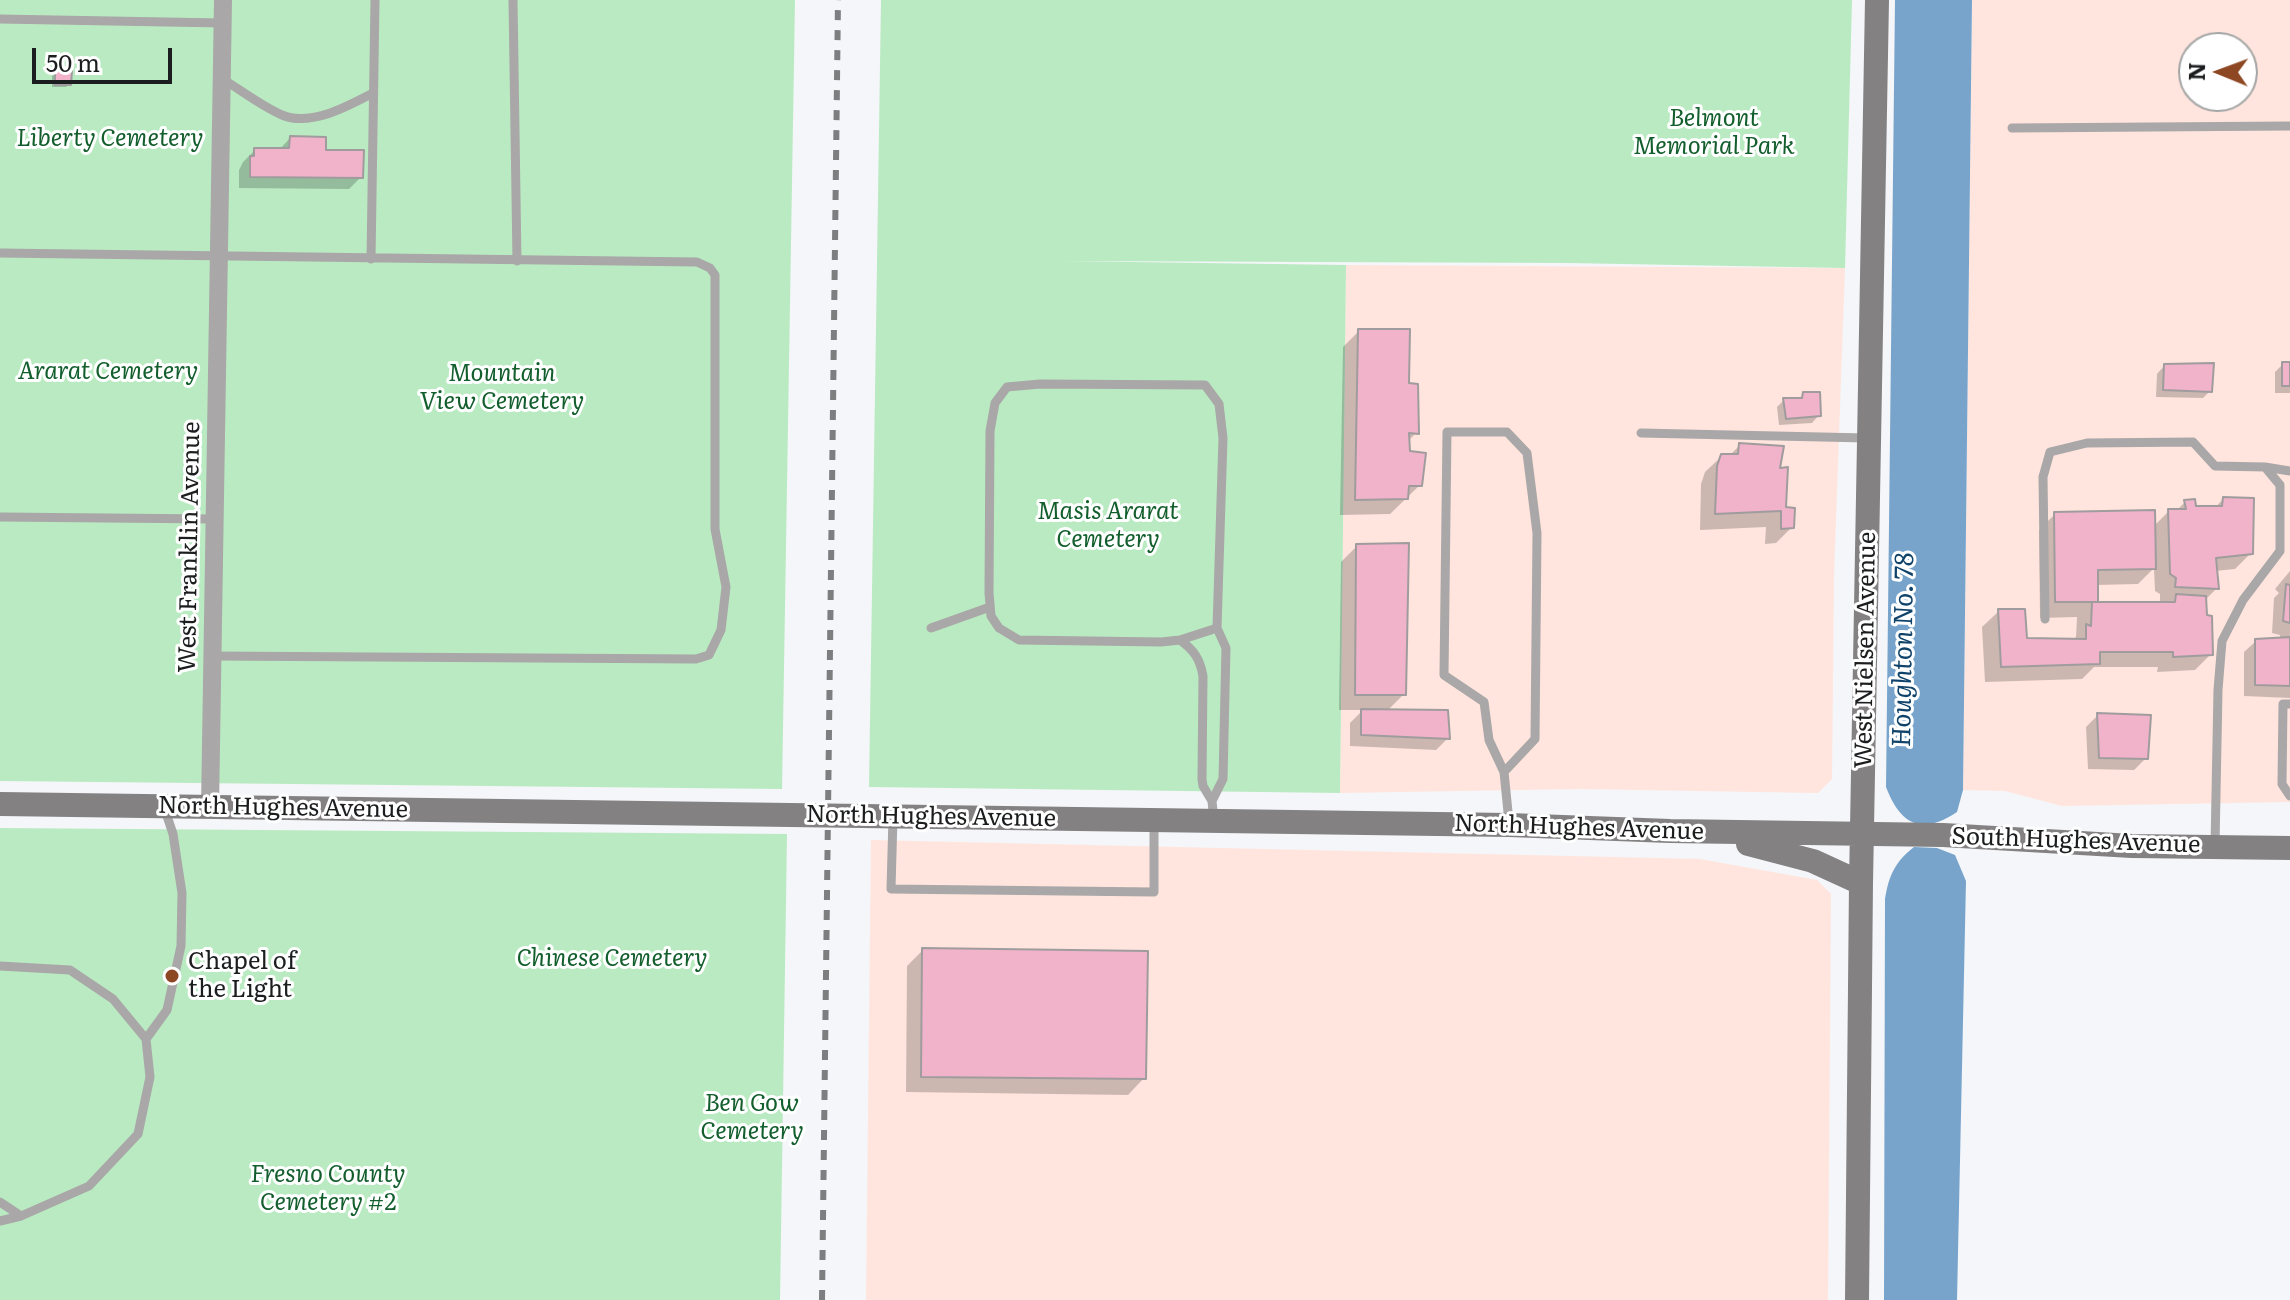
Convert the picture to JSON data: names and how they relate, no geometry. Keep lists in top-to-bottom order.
{
  "streets": {
    "street": [
      "West Franklin Avenue",
      "West Nielsen Avenue",
      "North Hughes Avenue",
      "South Hughes Avenue"
    ]
  },
  "crossings": [
    ["West Franklin Avenue", "North Hughes Avenue"],
    ["West Nielsen Avenue", "North Hughes Avenue"],
    ["West Nielsen Avenue", "South Hughes Avenue"],
    ["North Hughes Avenue", "South Hughes Avenue"]
  ],
  "water": ["Houghton No. 78"],
  "parks": [
    "Belmont Memorial Park",
    "Liberty Cemetery",
    "Ararat Cemetery",
    "Mountain View Cemetery",
    "Masis Ararat Cemetery",
    "Chinese Cemetery",
    "Ben Gow Cemetery",
    "Fresno County Cemetery #2"
  ],
  "places": ["Chapel of the Light"],
  "scale_bar": "50 m",
  "north": "left"
}
